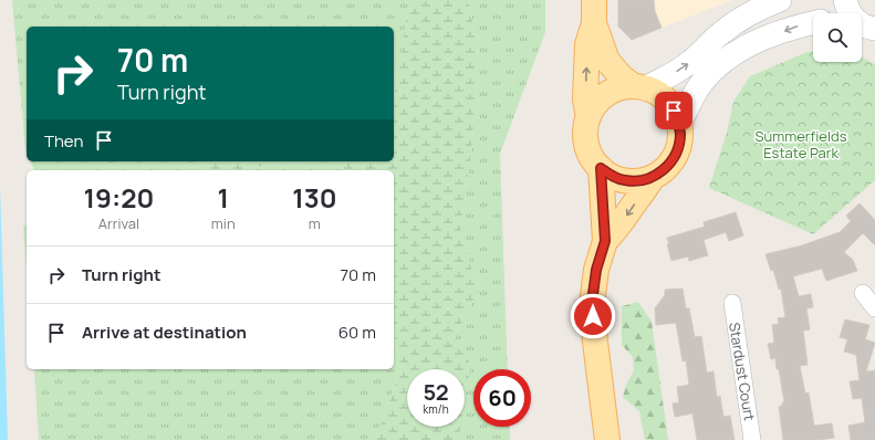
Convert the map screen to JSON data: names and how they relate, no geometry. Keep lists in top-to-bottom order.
{
  "streets": {
    "street": ["Stardust Court"]
  },
  "parks": ["Summerfields Estate Park"],
  "page": {
    "turn": ["70 m", "Turn right"],
    "then": "Then",
    "eta": [
      "19:20",
      "Arrival",
      "1",
      "min",
      "130",
      "m"
    ],
    "list": [
      {
        "name": "Turn right",
        "value": "70 m"
      },
      {
        "name": "Arrive at destination",
        "value": "60 m"
      }
    ],
    "speed": "52 km/h",
    "limit": "60"
  }
}
